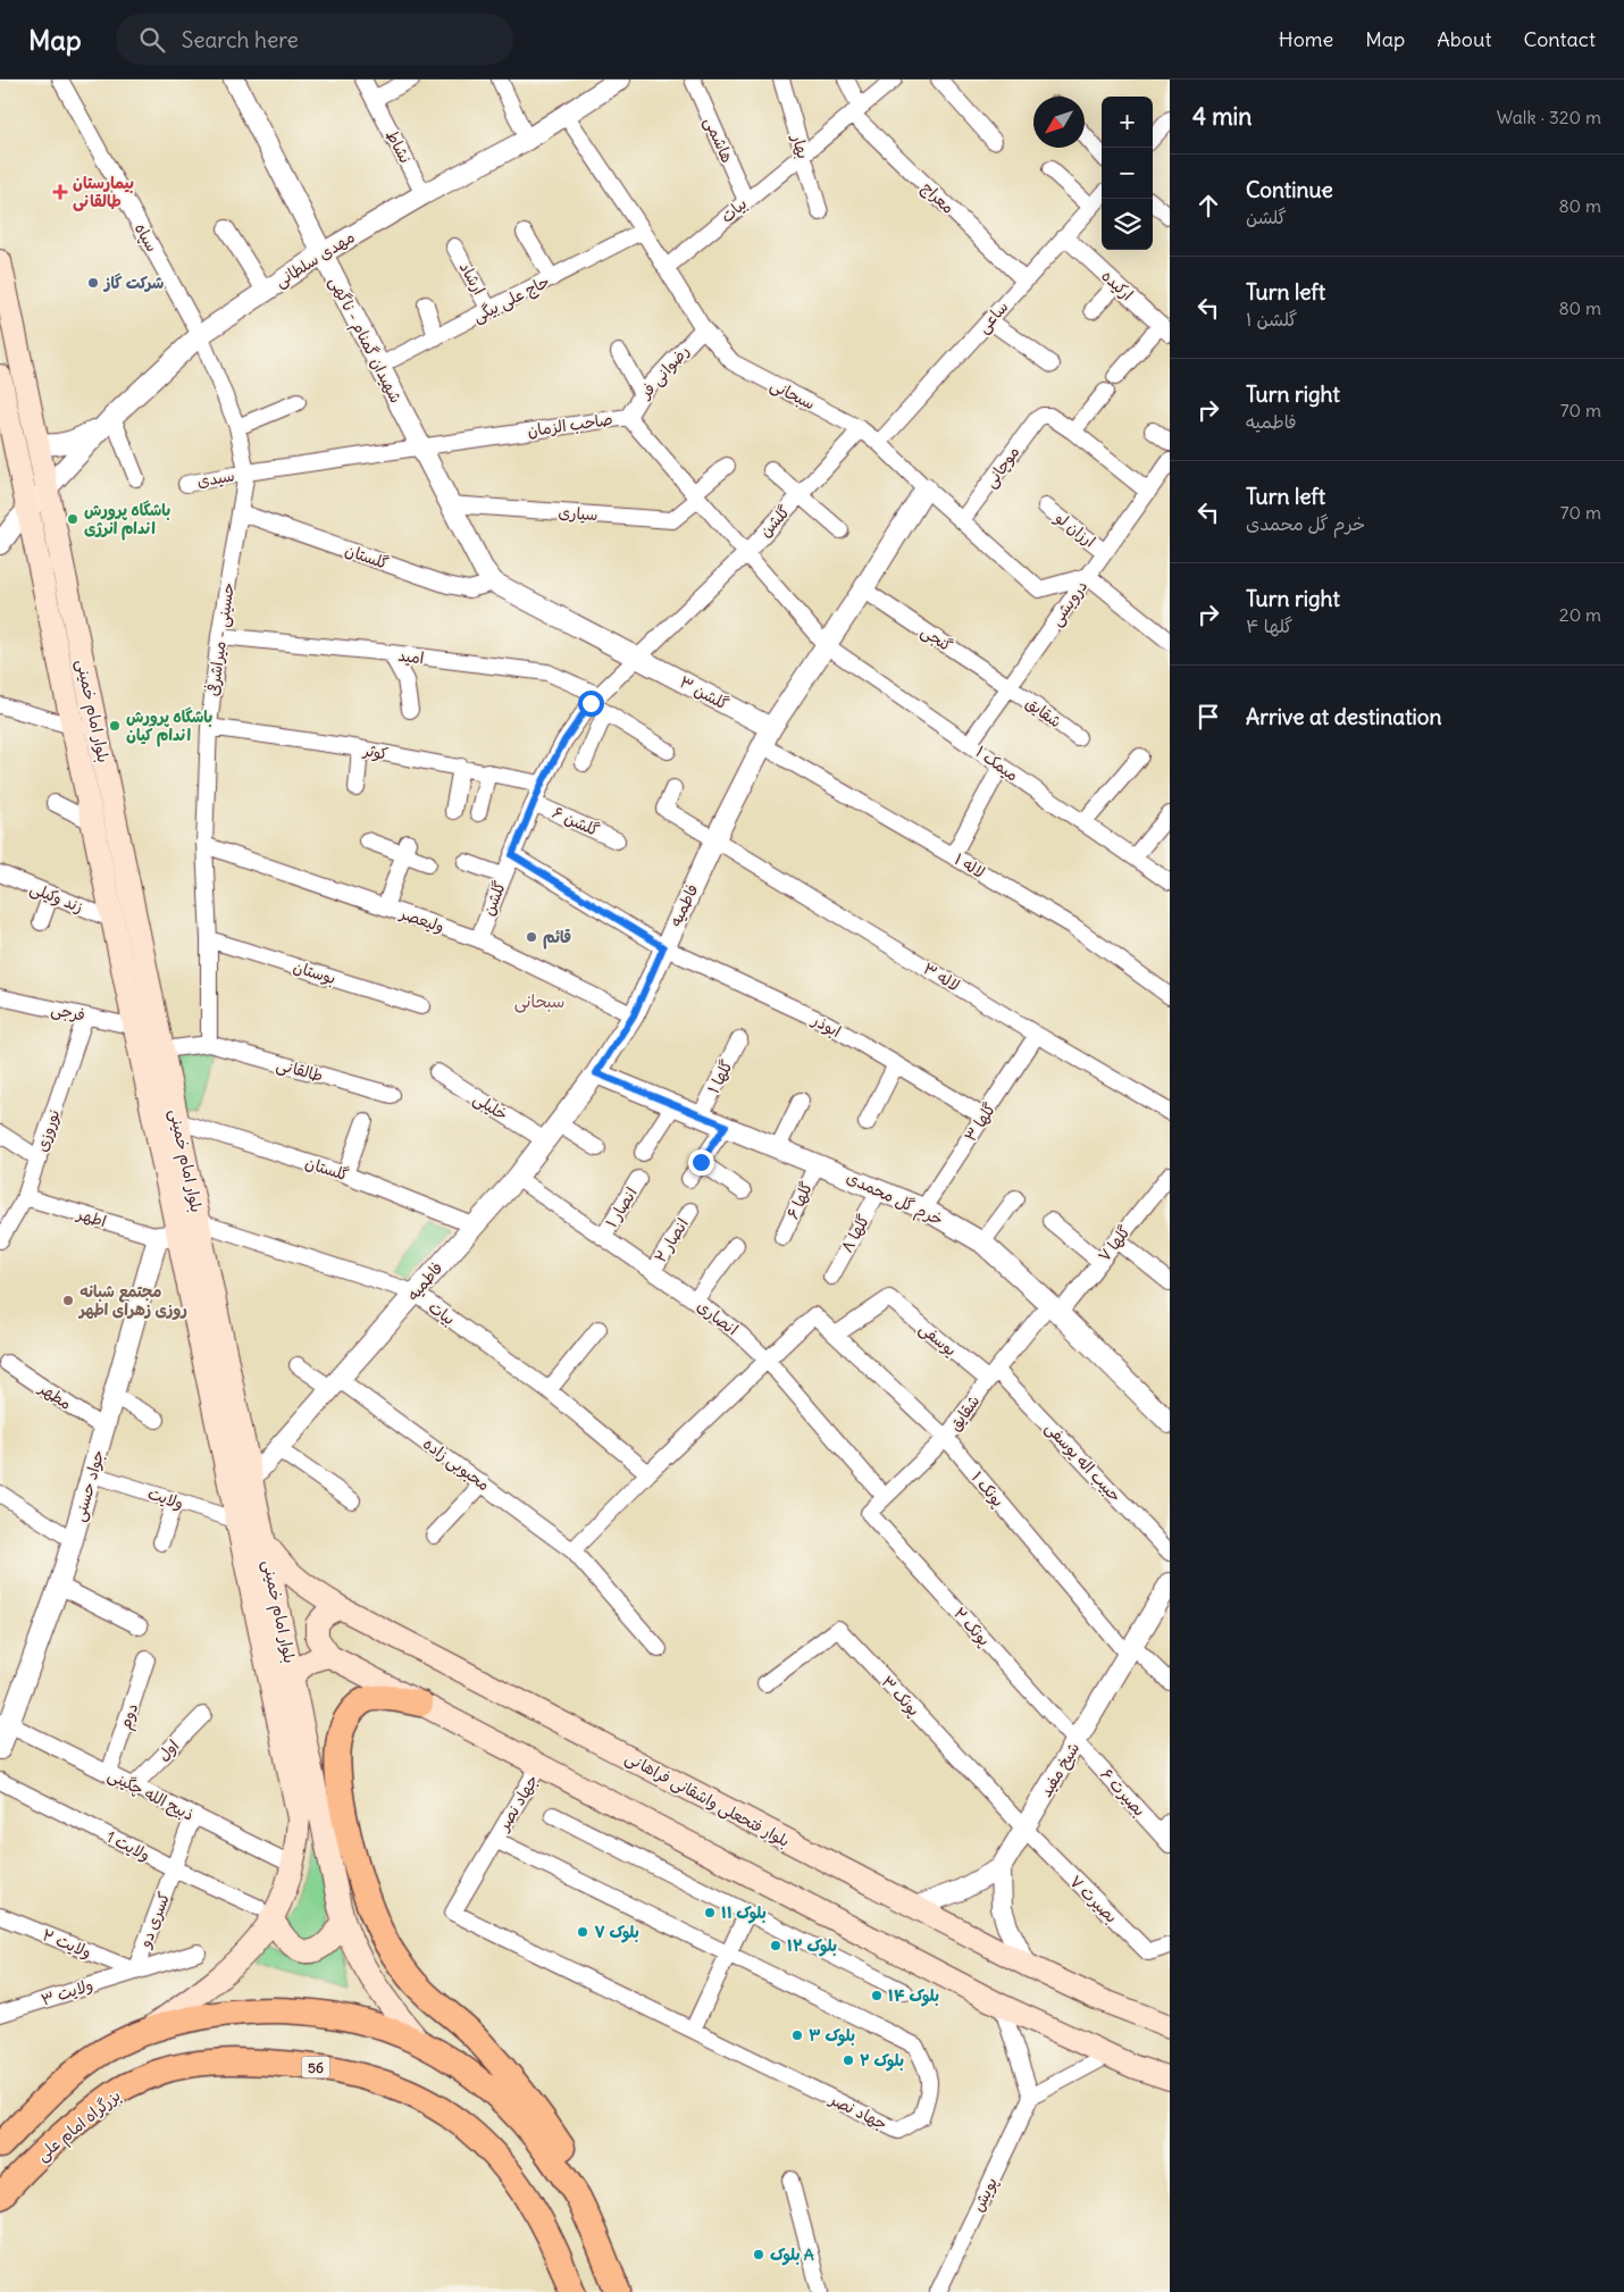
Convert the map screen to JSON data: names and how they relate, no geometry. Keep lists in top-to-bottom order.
{
  "streets": {
    "highway": ["56", "بزرگراه امام علی"],
    "main road": ["بلوار امام خمینی", "بلوار فتحعلی واشقانی فراهانی"],
    "street": [
      "هاشمی",
      "نشاط",
      "بهار",
      "معراج",
      "بیات",
      "سپاه",
      "مهدی سلطانی",
      "ارشاد",
      "ارکیده",
      "حاج علی بیگی",
      "ساعی",
      "شهیدان گمنام - ناگهی",
      "رضوانی فر",
      "سبحانی",
      "صاحب الزمان",
      "موچانی",
      "سیدی",
      "سیاری",
      "گلشن",
      "ارزان لو",
      "گلستان",
      "درویشی",
      "گنجی",
      "حسینی - میراشرفی",
      "امید",
      "گلشن ۳",
      "شقایق",
      "کوثر",
      "میمک ۱",
      "گلشن ۶",
      "لاله ۱",
      "زند وکیلی",
      "فاطمیه",
      "ولیعصر",
      "بوستان",
      "لاله ۳",
      "فرجی",
      "ابوذر",
      "طالقانی",
      "گلها ۱",
      "خلیلی",
      "گلها ۳",
      "نوروزی",
      "خرم گل محمدی",
      "گلها ۶",
      "انصار ۱",
      "اطهر",
      "گلها ۸",
      "انصار ۲",
      "گلها ۷",
      "انصاری",
      "یوسفی",
      "مطهر",
      "حبیب اله یوسفی",
      "محبوبی زاده",
      "جواد حسنی",
      "پونک ۱",
      "ولایت",
      "پونک ۲",
      "پونک ۳",
      "دوم",
      "اول",
      "شیخ مفید",
      "بصیرت ۶",
      "ذبیح الله چگینی",
      "جهاد نصر",
      "ولایت 1",
      "بصیرت ۷",
      "کسری دو",
      "ولایت ۲",
      "ولایت ۳",
      "پویش"
    ]
  },
  "crossings": [
    ["هاشمی", "بیات"],
    ["نشاط", "مهدی سلطانی"],
    ["بهار", "بیات"],
    ["معراج", "بیات"],
    ["معراج", "ساعی"],
    ["بیات", "سبحانی"],
    ["بیات", "بلوار امام خمینی"],
    ["بیات", "فاطمیه"],
    ["سپاه", "مهدی سلطانی"],
    ["سپاه", "حسینی - میراشرفی"],
    ["مهدی سلطانی", "شهیدان گمنام - ناگهی"],
    ["مهدی سلطانی", "سبحانی"],
    ["مهدی سلطانی", "حسینی - میراشرفی"],
    ["مهدی سلطانی", "بلوار امام خمینی"],
    ["ارشاد", "حاج علی بیگی"],
    ["ارکیده", "ساعی"],
    ["حاج علی بیگی", "شهیدان گمنام - ناگهی"],
    ["حاج علی بیگی", "سبحانی"],
    ["ساعی", "سبحانی"],
    ["شهیدان گمنام - ناگهی", "صاحب الزمان"],
    ["رضوانی فر", "سبحانی"],
    ["رضوانی فر", "صاحب الزمان"],
    ["سبحانی", "موچانی"],
    ["سبحانی", "گلشن"],
    ["سبحانی", "درویشی"],
    ["سبحانی", "فاطمیه"],
    ["صاحب الزمان", "سیدی"],
    ["صاحب الزمان", "سیاری"],
    ["صاحب الزمان", "گلشن"],
    ["صاحب الزمان", "حسینی - میراشرفی"],
    ["صاحب الزمان", "میمک ۱"],
    ["صاحب الزمان", "فاطمیه"],
    ["سیدی", "حسینی - میراشرفی"],
    ["گلشن", "امید"],
    ["گلشن", "گلشن ۳"],
    ["گلشن", "کوثر"],
    ["گلشن", "گلشن ۶"],
    ["گلشن", "ولیعصر"],
    ["گلشن", "ابوذر"],
    ["ارزان لو", "درویشی"],
    ["گلستان", "حسینی - میراشرفی"],
    ["گلستان", "بلوار امام خمینی"],
    ["گلستان", "فاطمیه"],
    ["درویشی", "گنجی"],
    ["درویشی", "شقایق"],
    ["درویشی", "میمک ۱"],
    ["گنجی", "شقایق"],
    ["گنجی", "فاطمیه"],
    ["حسینی - میراشرفی", "امید"],
    ["حسینی - میراشرفی", "کوثر"],
    ["حسینی - میراشرفی", "ولیعصر"],
    ["حسینی - میراشرفی", "بوستان"],
    ["حسینی - میراشرفی", "طالقانی"],
    ["گلشن ۳", "لاله ۱"],
    ["گلشن ۳", "فاطمیه"],
    ["بلوار امام خمینی", "زند وکیلی"],
    ["بلوار امام خمینی", "فاطمیه"],
    ["بلوار امام خمینی", "فرجی"],
    ["بلوار امام خمینی", "اطهر"],
    ["بلوار امام خمینی", "جواد حسنی"],
    ["بلوار امام خمینی", "ولایت"],
    ["بلوار امام خمینی", "ذبیح الله چگینی"],
    ["بلوار امام خمینی", "بلوار فتحعلی واشقانی فراهانی"],
    ["بلوار امام خمینی", "ولایت 1"],
    ["شقایق", "خرم گل محمدی"],
    ["شقایق", "گلها ۷"],
    ["شقایق", "انصاری"],
    ["شقایق", "یوسفی"],
    ["شقایق", "حبیب اله یوسفی"],
    ["شقایق", "پونک ۱"],
    ["شقایق", "پونک ۲"],
    ["میمک ۱", "فاطمیه"],
    ["لاله ۱", "فاطمیه"],
    ["فاطمیه", "ولیعصر"],
    ["فاطمیه", "لاله ۳"],
    ["فاطمیه", "ابوذر"],
    ["فاطمیه", "خلیلی"],
    ["فاطمیه", "خرم گل محمدی"],
    ["فاطمیه", "انصاری"],
    ["فاطمیه", "محبوبی زاده"],
    ["لاله ۳", "گلها ۳"],
    ["فرجی", "نوروزی"],
    ["ابوذر", "گلها ۳"],
    ["گلها ۱", "خرم گل محمدی"],
    ["گلها ۳", "خرم گل محمدی"],
    ["نوروزی", "اطهر"],
    ["خرم گل محمدی", "گلها ۶"],
    ["خرم گل محمدی", "گلها ۸"],
    ["خرم گل محمدی", "گلها ۷"],
    ["انصار ۱", "انصاری"],
    ["اطهر", "جواد حسنی"],
    ["انصار ۲", "انصاری"],
    ["انصاری", "پونک ۱"],
    ["یوسفی", "حبیب اله یوسفی"],
    ["یوسفی", "پونک ۱"],
    ["مطهر", "جواد حسنی"],
    ["جواد حسنی", "ولایت"],
    ["جواد حسنی", "ذبیح الله چگینی"],
    ["پونک ۱", "شیخ مفید"],
    ["پونک ۲", "شیخ مفید"],
    ["پونک ۲", "بصیرت ۶"],
    ["پونک ۳", "شیخ مفید"],
    ["پونک ۳", "بصیرت ۷"],
    ["دوم", "ذبیح الله چگینی"],
    ["اول", "ذبیح الله چگینی"],
    ["شیخ مفید", "بصیرت ۶"],
    ["شیخ مفید", "بصیرت ۷"],
    ["ذبیح الله چگینی", "کسری دو"],
    ["ولایت 1", "کسری دو"],
    ["کسری دو", "ولایت ۲"],
    ["کسری دو", "ولایت ۳"],
    ["ولایت ۲", "ولایت ۳"]
  ],
  "districts": ["سبحانی"],
  "places": {
    "health": ["بیمارستان طالقانی"],
    "other": [
      "شرکت گاز",
      "باشگاه پرورش اندام انرژی",
      "باشگاه پرورش اندام کیان",
      "قائم",
      "مجتمع شبانه روزی زهرای اطهر",
      "بلوک ۱۱",
      "بلوک ۷",
      "بلوک ۱۲",
      "بلوک ۱۴",
      "بلوک ۳",
      "بلوک ۲",
      "بلوک A"
    ]
  },
  "north": "bottom left",
  "page": {
    "header": "Map",
    "search": "Search here",
    "nav": [
      "Home",
      "Map",
      "About",
      "Contact"
    ],
    "heading": ["4 min", "Walk · 320 m"],
    "map_buttons": ["+", "−"],
    "list": [
      ["Continue", "گلشن", "80 m"],
      ["Turn left", "گلشن ۱", "80 m"],
      ["Turn right", "فاطمیه", "70 m"],
      ["Turn left", "خرم گل محمدی", "70 m"],
      ["Turn right", "گلها ۴", "20 m"],
      "Arrive at destination"
    ]
  }
}
